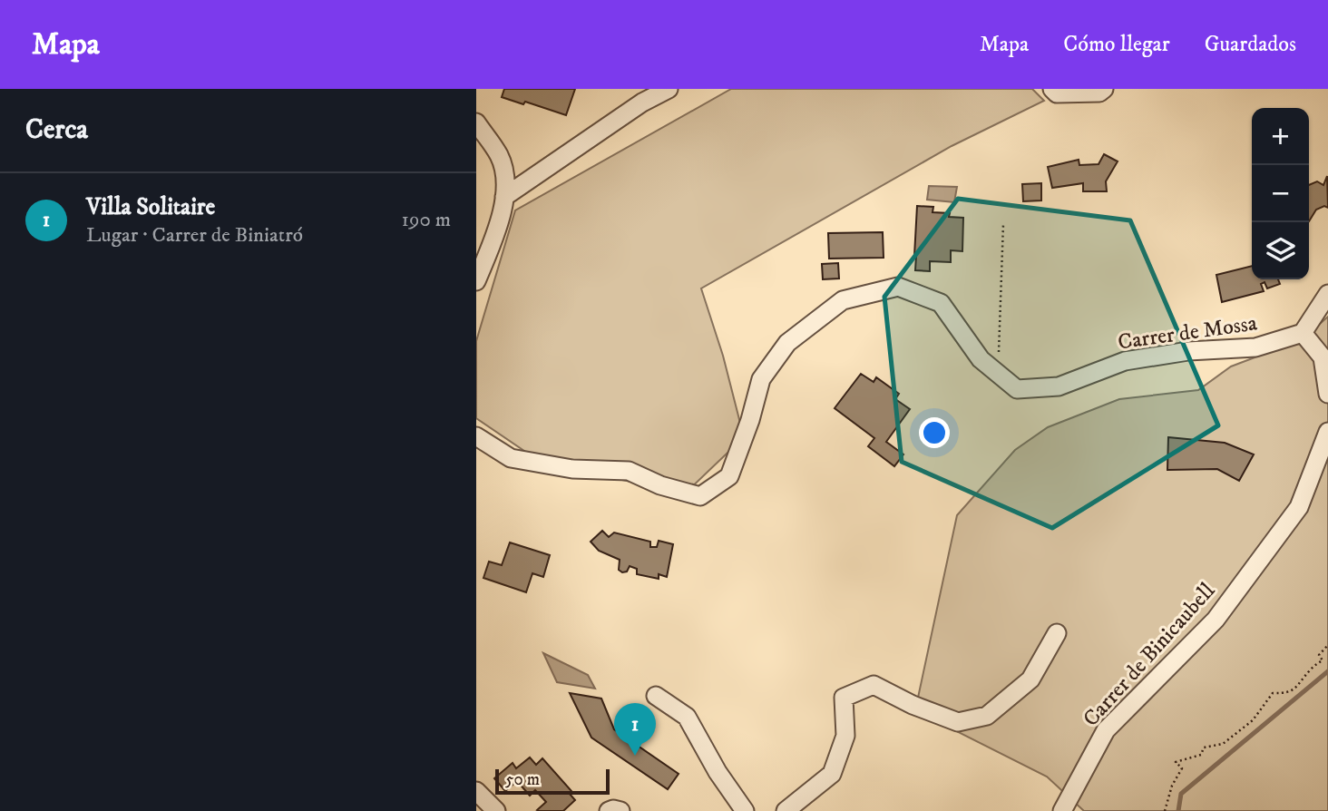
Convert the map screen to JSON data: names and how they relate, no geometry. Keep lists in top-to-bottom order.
{
  "streets": {
    "street": ["Carrer de Mossa", "Carrer de Binicaubell"]
  },
  "scale_bar": "50 m",
  "page": {
    "header": "Mapa",
    "nav": ["Mapa", "Cómo llegar", "Guardados"],
    "heading": "Cerca",
    "map_buttons": ["+", "−"],
    "list": [
      {
        "mark": "1",
        "name": "Villa Solitaire",
        "note": "Lugar · Carrer de Biniatró",
        "value": "190 m"
      }
    ],
    "pins": "1",
    "scale": "50 m"
  }
}
